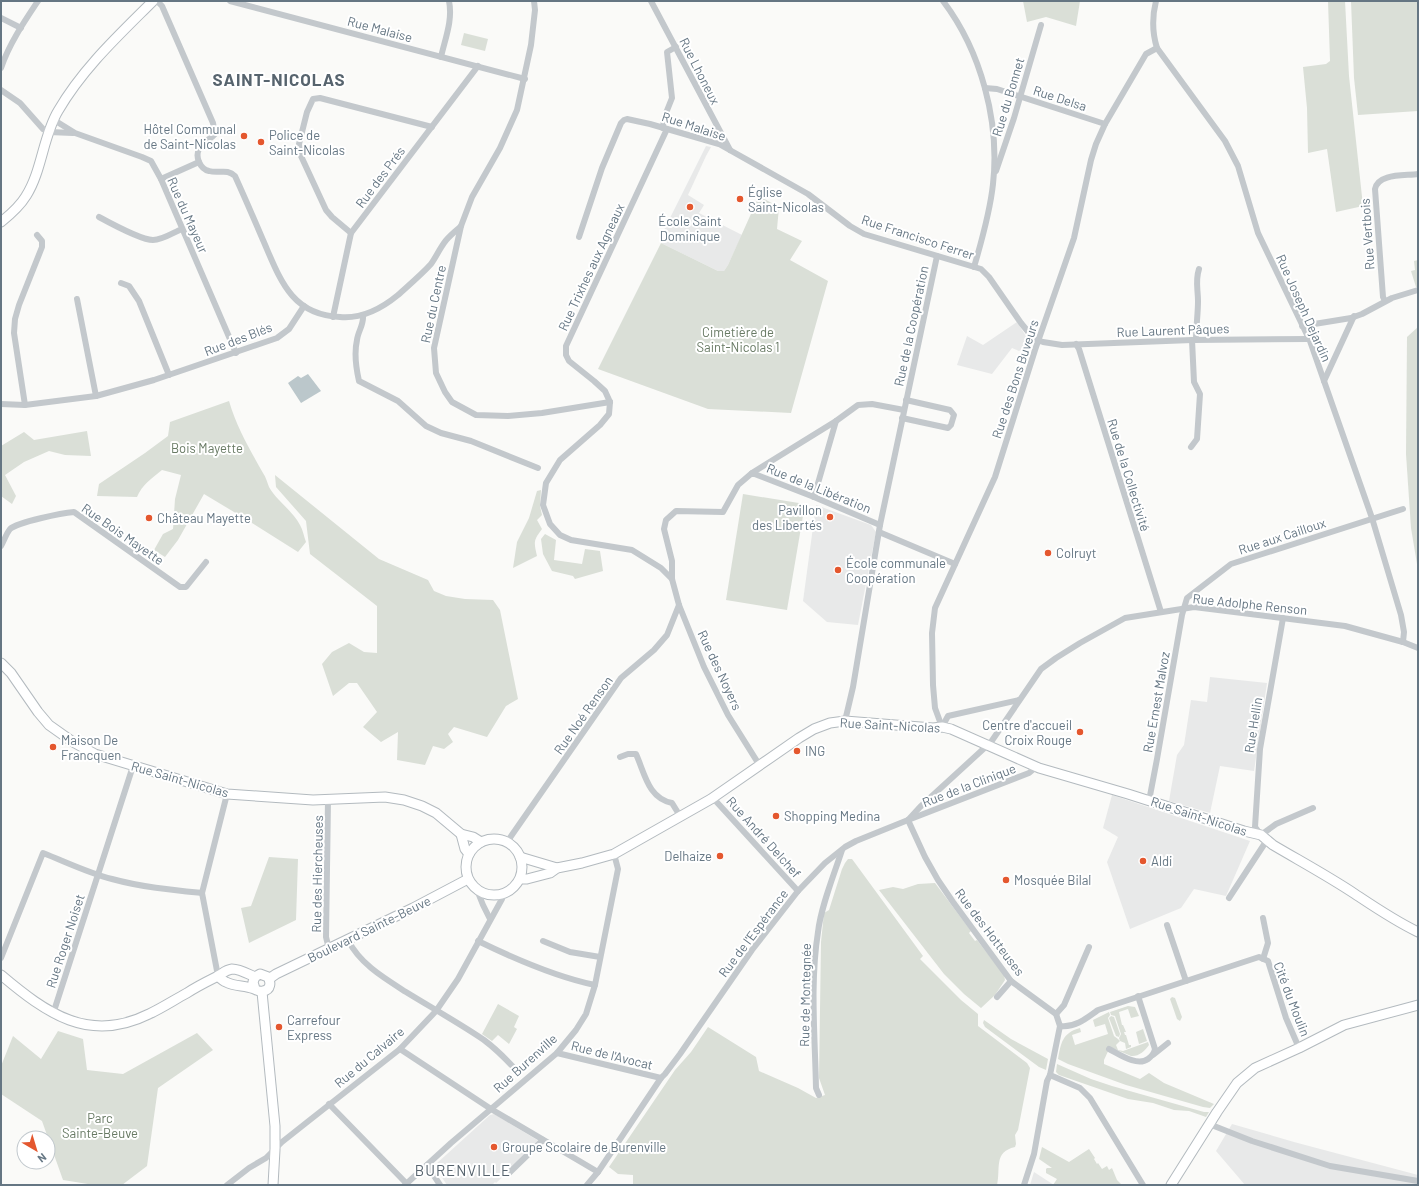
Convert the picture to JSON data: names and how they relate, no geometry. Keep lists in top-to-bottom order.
{
  "streets": {
    "street": [
      "Rue Malaise",
      "Rue Lhoneux",
      "Rue du Bonnet",
      "Rue Delsa",
      "Rue des Prés",
      "Rue du Mayeur",
      "Rue Vertbois",
      "Rue Francisco Ferrer",
      "Rue Trixhes aux Agneaux",
      "Rue du Centre",
      "Rue Joseph Dejardin",
      "Rue de la Coopération",
      "Rue Laurent Pâques",
      "Rue des Blés",
      "Rue des Bons Buveurs",
      "Rue de la Collectivité",
      "Rue de la Libération",
      "Rue Bois Mayette",
      "Rue aux Cailloux",
      "Rue Adolphe Renson",
      "Rue des Noyers",
      "Rue Ernest Malvoz",
      "Rue Noé Renson",
      "Rue Saint-Nicolas",
      "Rue Hellin",
      "Rue de la Clinique",
      "Rue André Delchef",
      "Rue des Hiercheuses",
      "Boulevard Sainte-Beuve",
      "Rue des Hotteuses",
      "Rue de l'Espérance",
      "Rue Roger Noiset",
      "Rue de Montegnée",
      "Cité du Moulin",
      "Rue de l'Avocat",
      "Rue du Calvaire",
      "Rue Burenville"
    ]
  },
  "crossings": [
    ["Rue Malaise", "Rue Lhoneux"],
    ["Rue Malaise", "Rue des Prés"],
    ["Rue Malaise", "Rue Francisco Ferrer"],
    ["Rue Malaise", "Rue Trixhes aux Agneaux"],
    ["Rue Malaise", "Rue du Centre"],
    ["Rue Lhoneux", "Rue Francisco Ferrer"],
    ["Rue Lhoneux", "Rue Trixhes aux Agneaux"],
    ["Rue du Bonnet", "Rue Delsa"],
    ["Rue du Bonnet", "Rue Francisco Ferrer"],
    ["Rue Delsa", "Rue des Bons Buveurs"],
    ["Rue du Mayeur", "Rue des Blés"],
    ["Rue Francisco Ferrer", "Rue de la Coopération"],
    ["Rue Francisco Ferrer", "Rue Laurent Pâques"],
    ["Rue Francisco Ferrer", "Rue des Bons Buveurs"],
    ["Rue Trixhes aux Agneaux", "Rue du Centre"],
    ["Rue Joseph Dejardin", "Rue Laurent Pâques"],
    ["Rue Joseph Dejardin", "Rue des Bons Buveurs"],
    ["Rue Joseph Dejardin", "Rue aux Cailloux"],
    ["Rue Joseph Dejardin", "Rue Adolphe Renson"],
    ["Rue de la Coopération", "Rue de la Libération"],
    ["Rue de la Coopération", "Rue Saint-Nicolas"],
    ["Rue Laurent Pâques", "Rue des Bons Buveurs"],
    ["Rue Laurent Pâques", "Rue de la Collectivité"],
    ["Rue des Bons Buveurs", "Rue Saint-Nicolas"],
    ["Rue de la Collectivité", "Rue Adolphe Renson"],
    ["Rue de la Libération", "Rue des Noyers"],
    ["Rue aux Cailloux", "Rue Adolphe Renson"],
    ["Rue aux Cailloux", "Rue Ernest Malvoz"],
    ["Rue Adolphe Renson", "Rue Ernest Malvoz"],
    ["Rue Adolphe Renson", "Rue Saint-Nicolas"],
    ["Rue Adolphe Renson", "Rue Hellin"],
    ["Rue Adolphe Renson", "Rue de l'Espérance"],
    ["Rue des Noyers", "Rue Noé Renson"],
    ["Rue des Noyers", "Rue Saint-Nicolas"],
    ["Rue Ernest Malvoz", "Rue Saint-Nicolas"],
    ["Rue Noé Renson", "Rue Saint-Nicolas"],
    ["Rue Noé Renson", "Boulevard Sainte-Beuve"],
    ["Rue Noé Renson", "Rue du Calvaire"],
    ["Rue Saint-Nicolas", "Rue Hellin"],
    ["Rue Saint-Nicolas", "Rue de la Clinique"],
    ["Rue Saint-Nicolas", "Rue André Delchef"],
    ["Rue Saint-Nicolas", "Rue des Hiercheuses"],
    ["Rue Saint-Nicolas", "Boulevard Sainte-Beuve"],
    ["Rue Saint-Nicolas", "Rue de l'Espérance"],
    ["Rue Saint-Nicolas", "Rue Roger Noiset"],
    ["Rue Saint-Nicolas", "Rue du Calvaire"],
    ["Rue Saint-Nicolas", "Rue Burenville"],
    ["Rue de la Clinique", "Rue des Hotteuses"],
    ["Rue de la Clinique", "Rue de l'Espérance"],
    ["Rue André Delchef", "Rue de l'Espérance"],
    ["Rue des Hiercheuses", "Boulevard Sainte-Beuve"],
    ["Boulevard Sainte-Beuve", "Rue du Calvaire"],
    ["Rue des Hotteuses", "Rue de l'Espérance"],
    ["Rue de l'Espérance", "Rue de Montegnée"],
    ["Rue de l'Espérance", "Rue de l'Avocat"],
    ["Rue de l'Avocat", "Rue Burenville"]
  ],
  "districts": ["SAINT-NICOLAS", "BURENVILLE"],
  "parks": ["Cimetière de Saint-Nicolas 1", "Bois Mayette", "Parc Sainte-Beuve"],
  "places": [
    "Hôtel Communal de Saint-Nicolas",
    "Police de Saint-Nicolas",
    "Église Saint-Nicolas",
    "École Saint Dominique",
    "Pavillon des Libertés",
    "Château Mayette",
    "Colruyt",
    "École communale Coopération",
    "Centre d'accueil Croix Rouge",
    "Maison De Francquen",
    "ING",
    "Shopping Medina",
    "Delhaize",
    "Aldi",
    "Mosquée Bilal",
    "Carrefour Express",
    "Groupe Scolaire de Burenville"
  ],
  "north": "bottom right"
}
